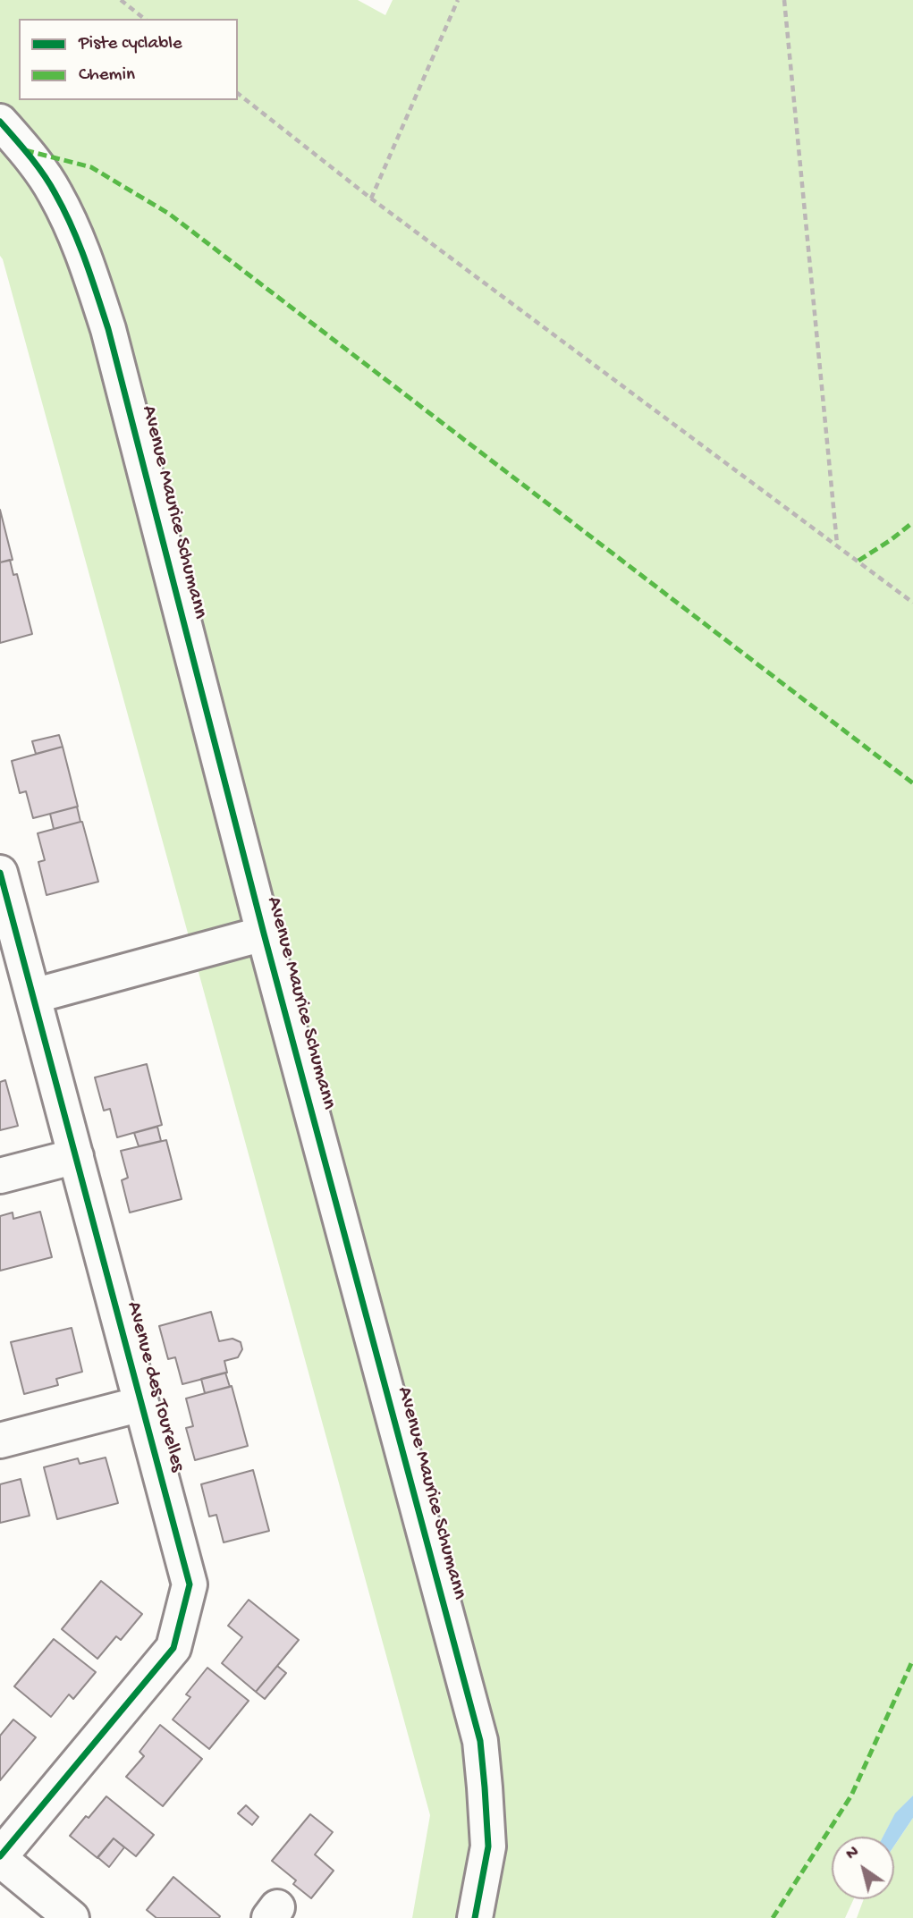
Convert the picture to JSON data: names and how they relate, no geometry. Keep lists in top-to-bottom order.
{
  "streets": {
    "street": ["Avenue Maurice Schumann", "Avenue des Tourelles"]
  },
  "legend": ["Piste cyclable", "Chemin"],
  "north": "top left"
}
